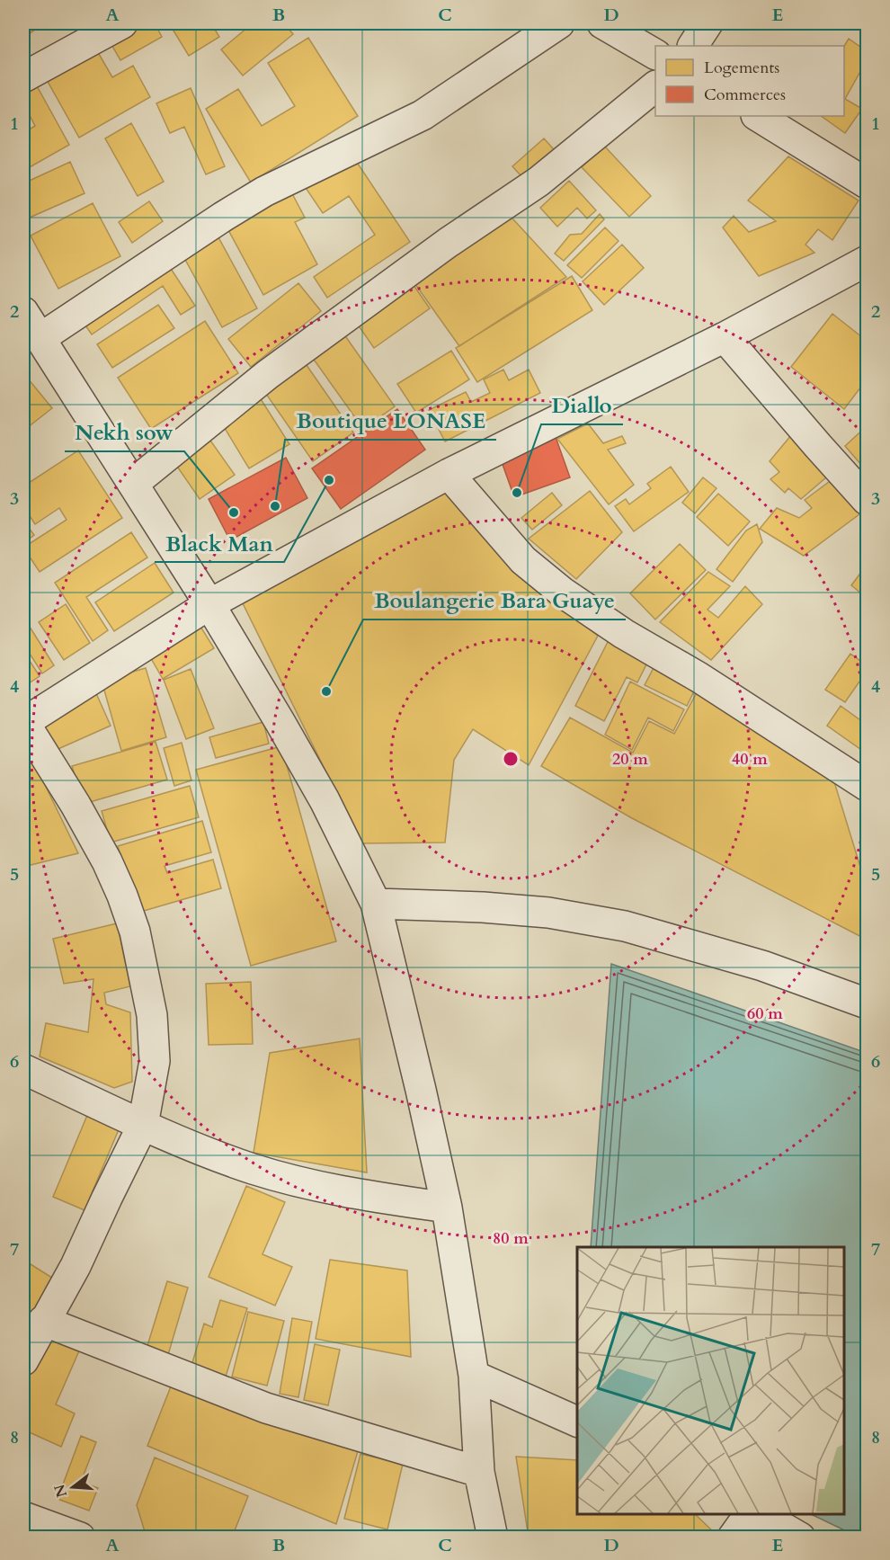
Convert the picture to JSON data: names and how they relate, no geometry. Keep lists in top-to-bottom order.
{
  "places": [
    "Black Man",
    "Diallo",
    "Boutique LONASE",
    "Nekh sow",
    "Boulangerie Bara Guaye"
  ],
  "legend": ["Logements", "Commerces"],
  "north": "left",
  "grid": {
    "columns": [
      "A",
      "B",
      "C",
      "D",
      "E"
    ],
    "rows": [
      "1",
      "2",
      "3",
      "4",
      "5",
      "6",
      "7",
      "8"
    ]
  },
  "rings": [
    "20 m",
    "40 m",
    "60 m",
    "80 m"
  ]
}
